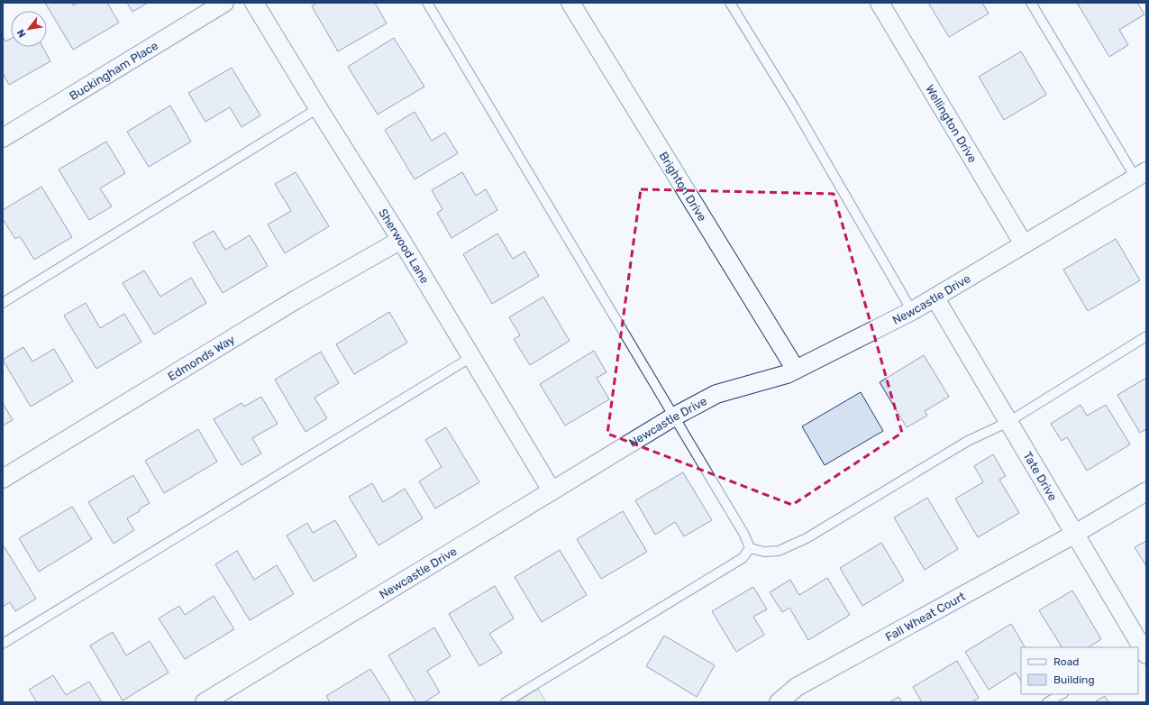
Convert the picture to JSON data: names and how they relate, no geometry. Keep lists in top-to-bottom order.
{
  "streets": {
    "street": [
      "Buckingham Place",
      "Wellington Drive",
      "Brighton Drive",
      "Sherwood Lane",
      "Newcastle Drive",
      "Edmonds Way",
      "Tate Drive",
      "Fall Wheat Court"
    ]
  },
  "crossings": [
    ["Wellington Drive", "Newcastle Drive"],
    ["Brighton Drive", "Newcastle Drive"],
    ["Sherwood Lane", "Newcastle Drive"],
    ["Sherwood Lane", "Edmonds Way"],
    ["Newcastle Drive", "Tate Drive"],
    ["Tate Drive", "Fall Wheat Court"]
  ],
  "legend": ["Road", "Building"],
  "north": "bottom left"
}
